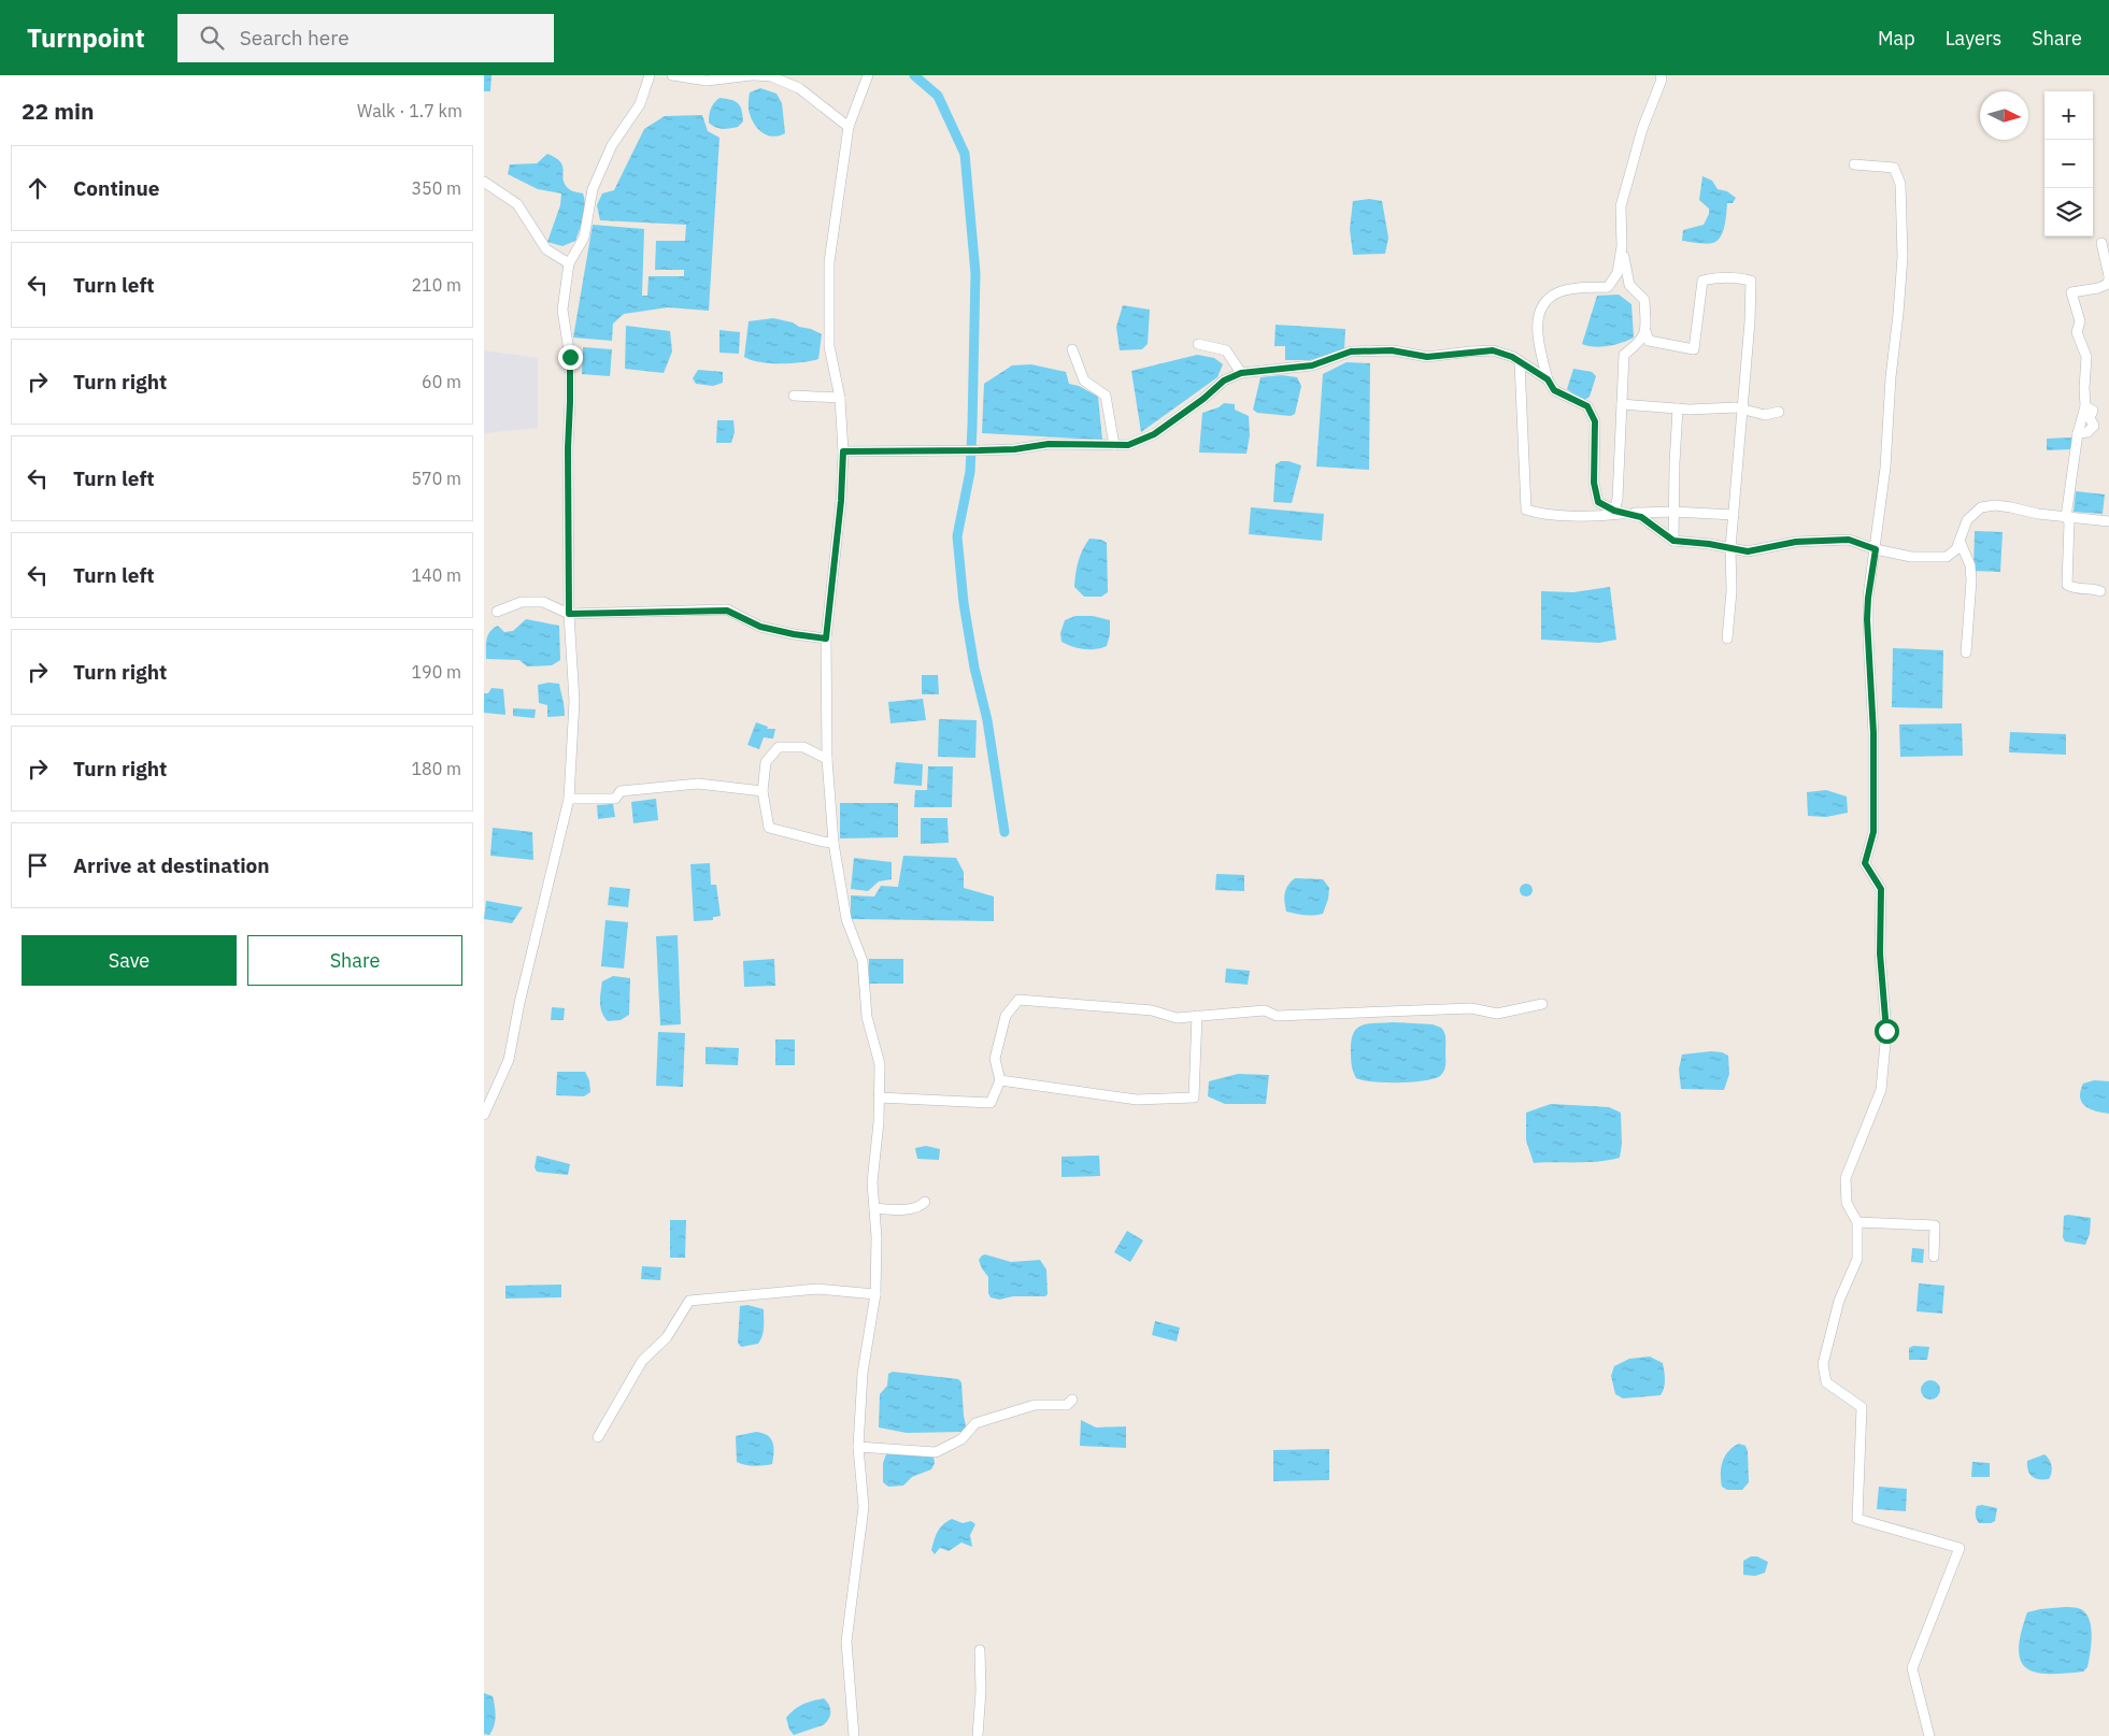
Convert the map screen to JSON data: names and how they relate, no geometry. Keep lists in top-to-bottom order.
{
  "north": "right",
  "page": {
    "header": "Turnpoint",
    "search": "Search here",
    "nav": ["Map", "Layers", "Share"],
    "heading": ["22 min", "Walk · 1.7 km"],
    "map_buttons": ["+", "−"],
    "list": [
      ["Continue", "350 m"],
      ["Turn left", "210 m"],
      ["Turn right", "60 m"],
      ["Turn left", "570 m"],
      ["Turn left", "140 m"],
      ["Turn right", "190 m"],
      ["Turn right", "180 m"],
      "Arrive at destination"
    ],
    "buttons": ["Save", "Share"]
  }
}
